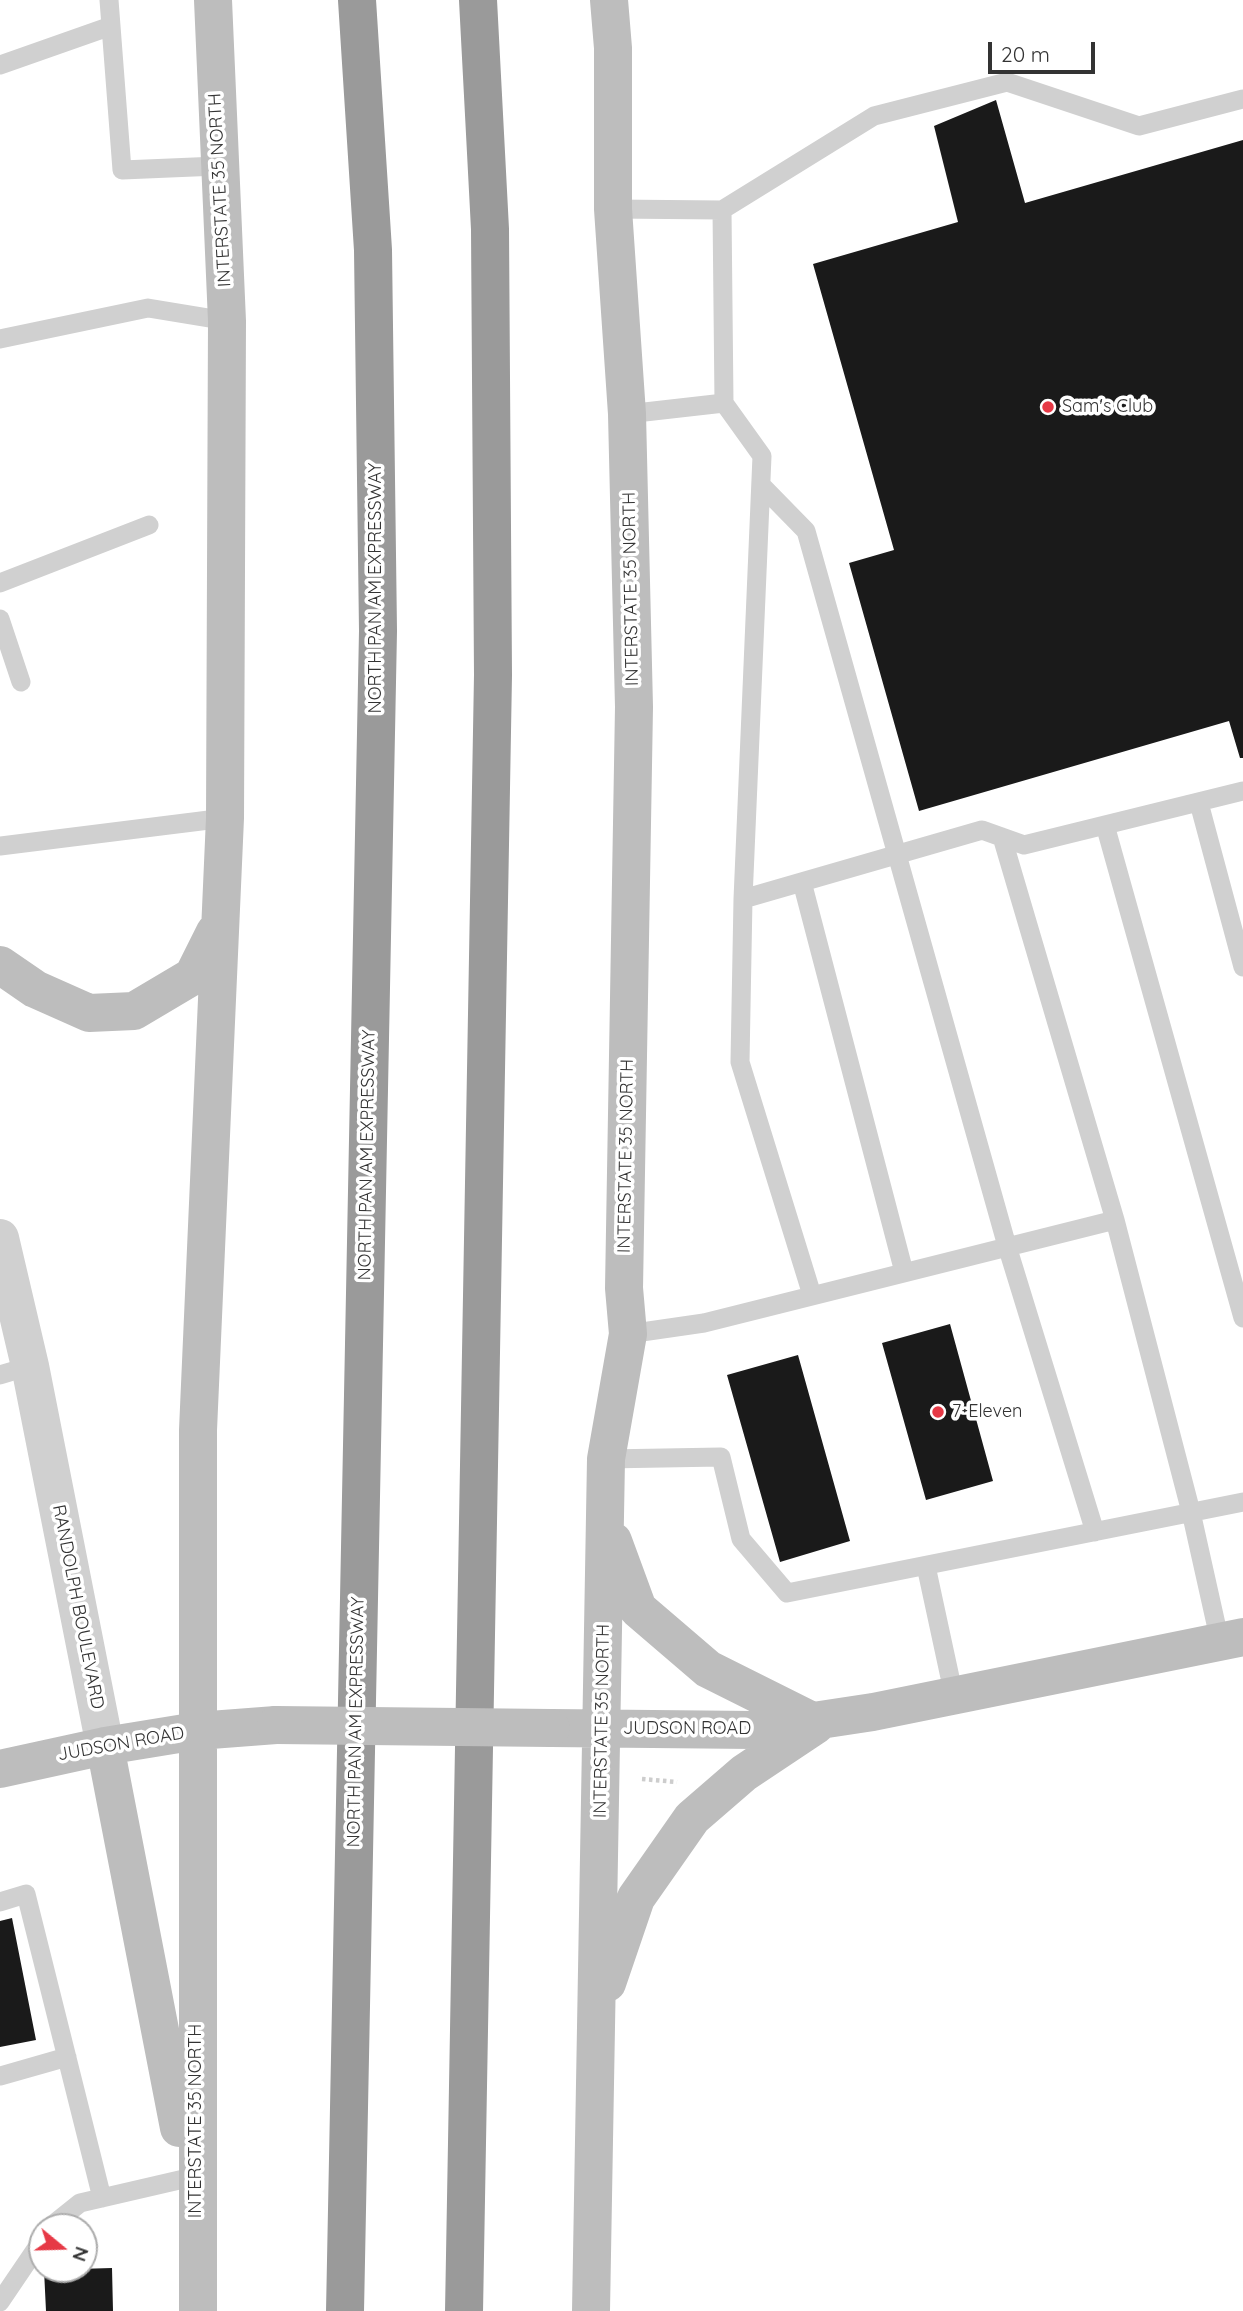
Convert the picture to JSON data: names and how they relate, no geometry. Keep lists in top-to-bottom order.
{
  "streets": {
    "highway": ["NORTH PAN AM EXPRESSWAY"],
    "main road": ["INTERSTATE 35 NORTH", "RANDOLPH BOULEVARD", "JUDSON ROAD"]
  },
  "crossings": [
    ["INTERSTATE 35 NORTH", "RANDOLPH BOULEVARD"],
    ["INTERSTATE 35 NORTH", "JUDSON ROAD"],
    ["RANDOLPH BOULEVARD", "JUDSON ROAD"]
  ],
  "places": ["Sam's Club", "7-Eleven"],
  "scale_bar": "20 m",
  "north": "right"
}
